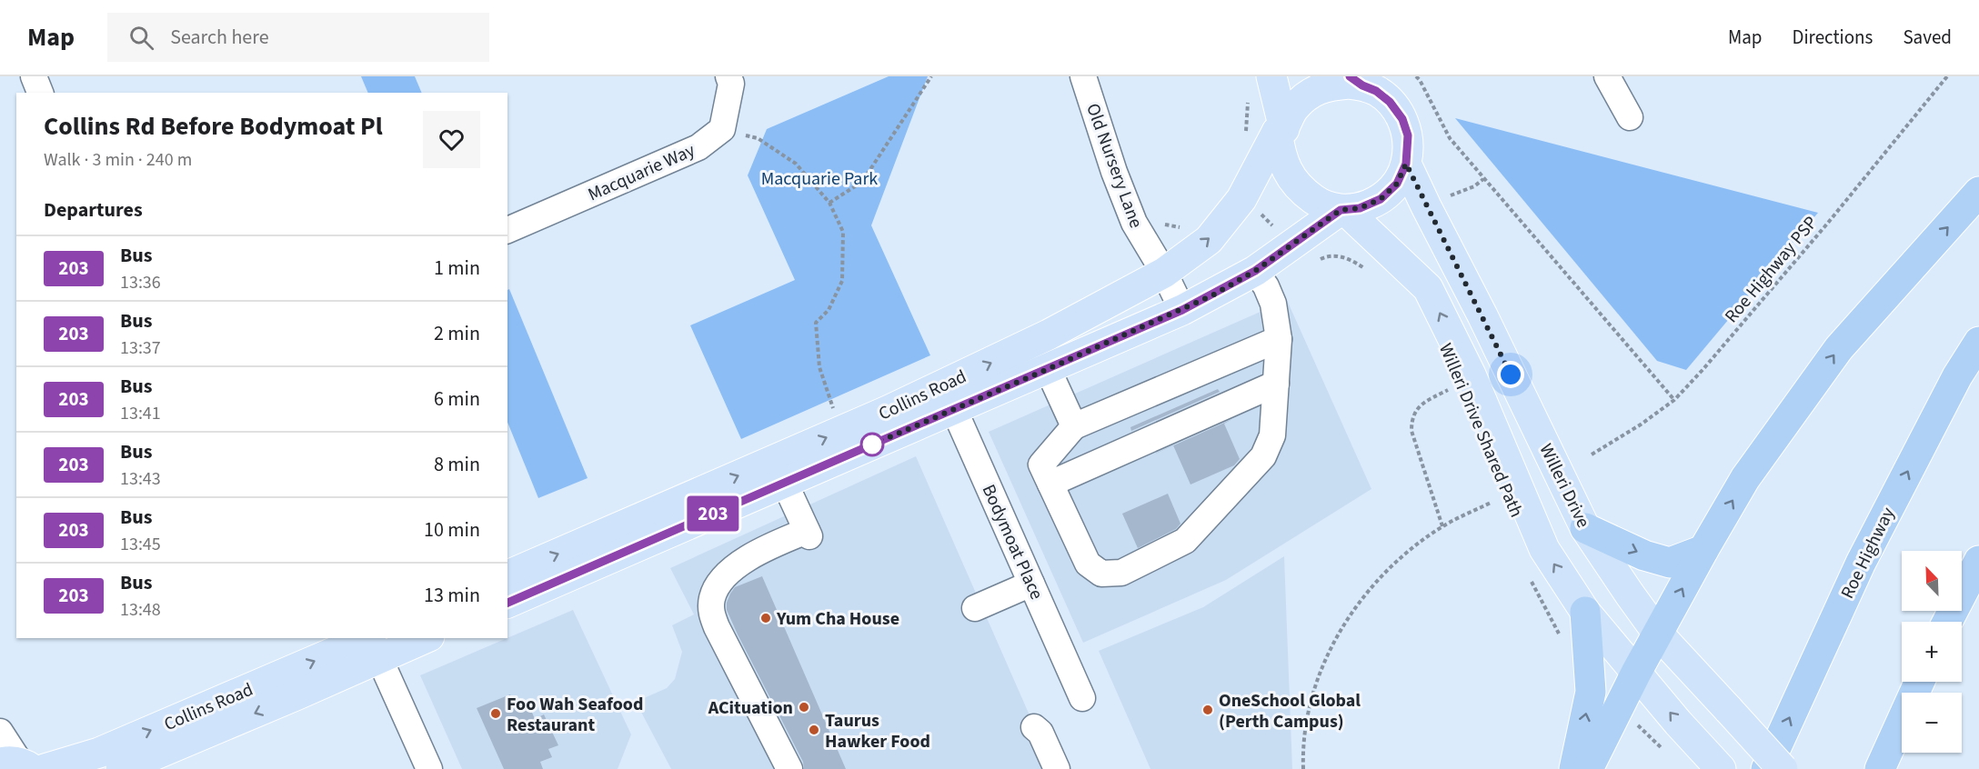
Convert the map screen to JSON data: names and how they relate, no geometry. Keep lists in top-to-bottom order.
{
  "streets": {
    "highway": ["Roe Highway"],
    "main road": ["Collins Road", "Willeri Drive"],
    "street": ["Old Nursery Lane", "Macquarie Way", "Bodymoat Place"],
    "path": ["Roe Highway PSP", "Willeri Drive Shared Path"]
  },
  "crossings": [
    ["Old Nursery Lane", "Collins Road"],
    ["Collins Road", "Willeri Drive"],
    ["Collins Road", "Bodymoat Place"]
  ],
  "parks": ["Macquarie Park"],
  "places": [
    "Yum Cha House",
    "ACituation",
    "OneSchool Global (Perth Campus)",
    "Foo Wah Seafood Restaurant",
    "Taurus Hawker Food"
  ],
  "lines": ["bus line 203"],
  "north": "top left",
  "page": {
    "header": "Map",
    "search": "Search here",
    "nav": ["Map", "Directions", "Saved"],
    "on_map": "203",
    "heading": [
      ["Collins Rd Before Bodymoat Pl", "Walk · 3 min · 240 m"],
      "Departures"
    ],
    "list": [
      {
        "mark": "203",
        "name": "Bus",
        "note": "13:36",
        "value": "1 min"
      },
      {
        "mark": "203",
        "name": "Bus",
        "note": "13:37",
        "value": "2 min"
      },
      {
        "mark": "203",
        "name": "Bus",
        "note": "13:41",
        "value": "6 min"
      },
      {
        "mark": "203",
        "name": "Bus",
        "note": "13:43",
        "value": "8 min"
      },
      {
        "mark": "203",
        "name": "Bus",
        "note": "13:45",
        "value": "10 min"
      },
      {
        "mark": "203",
        "name": "Bus",
        "note": "13:48",
        "value": "13 min"
      }
    ],
    "map_buttons": ["+", "−"]
  }
}
